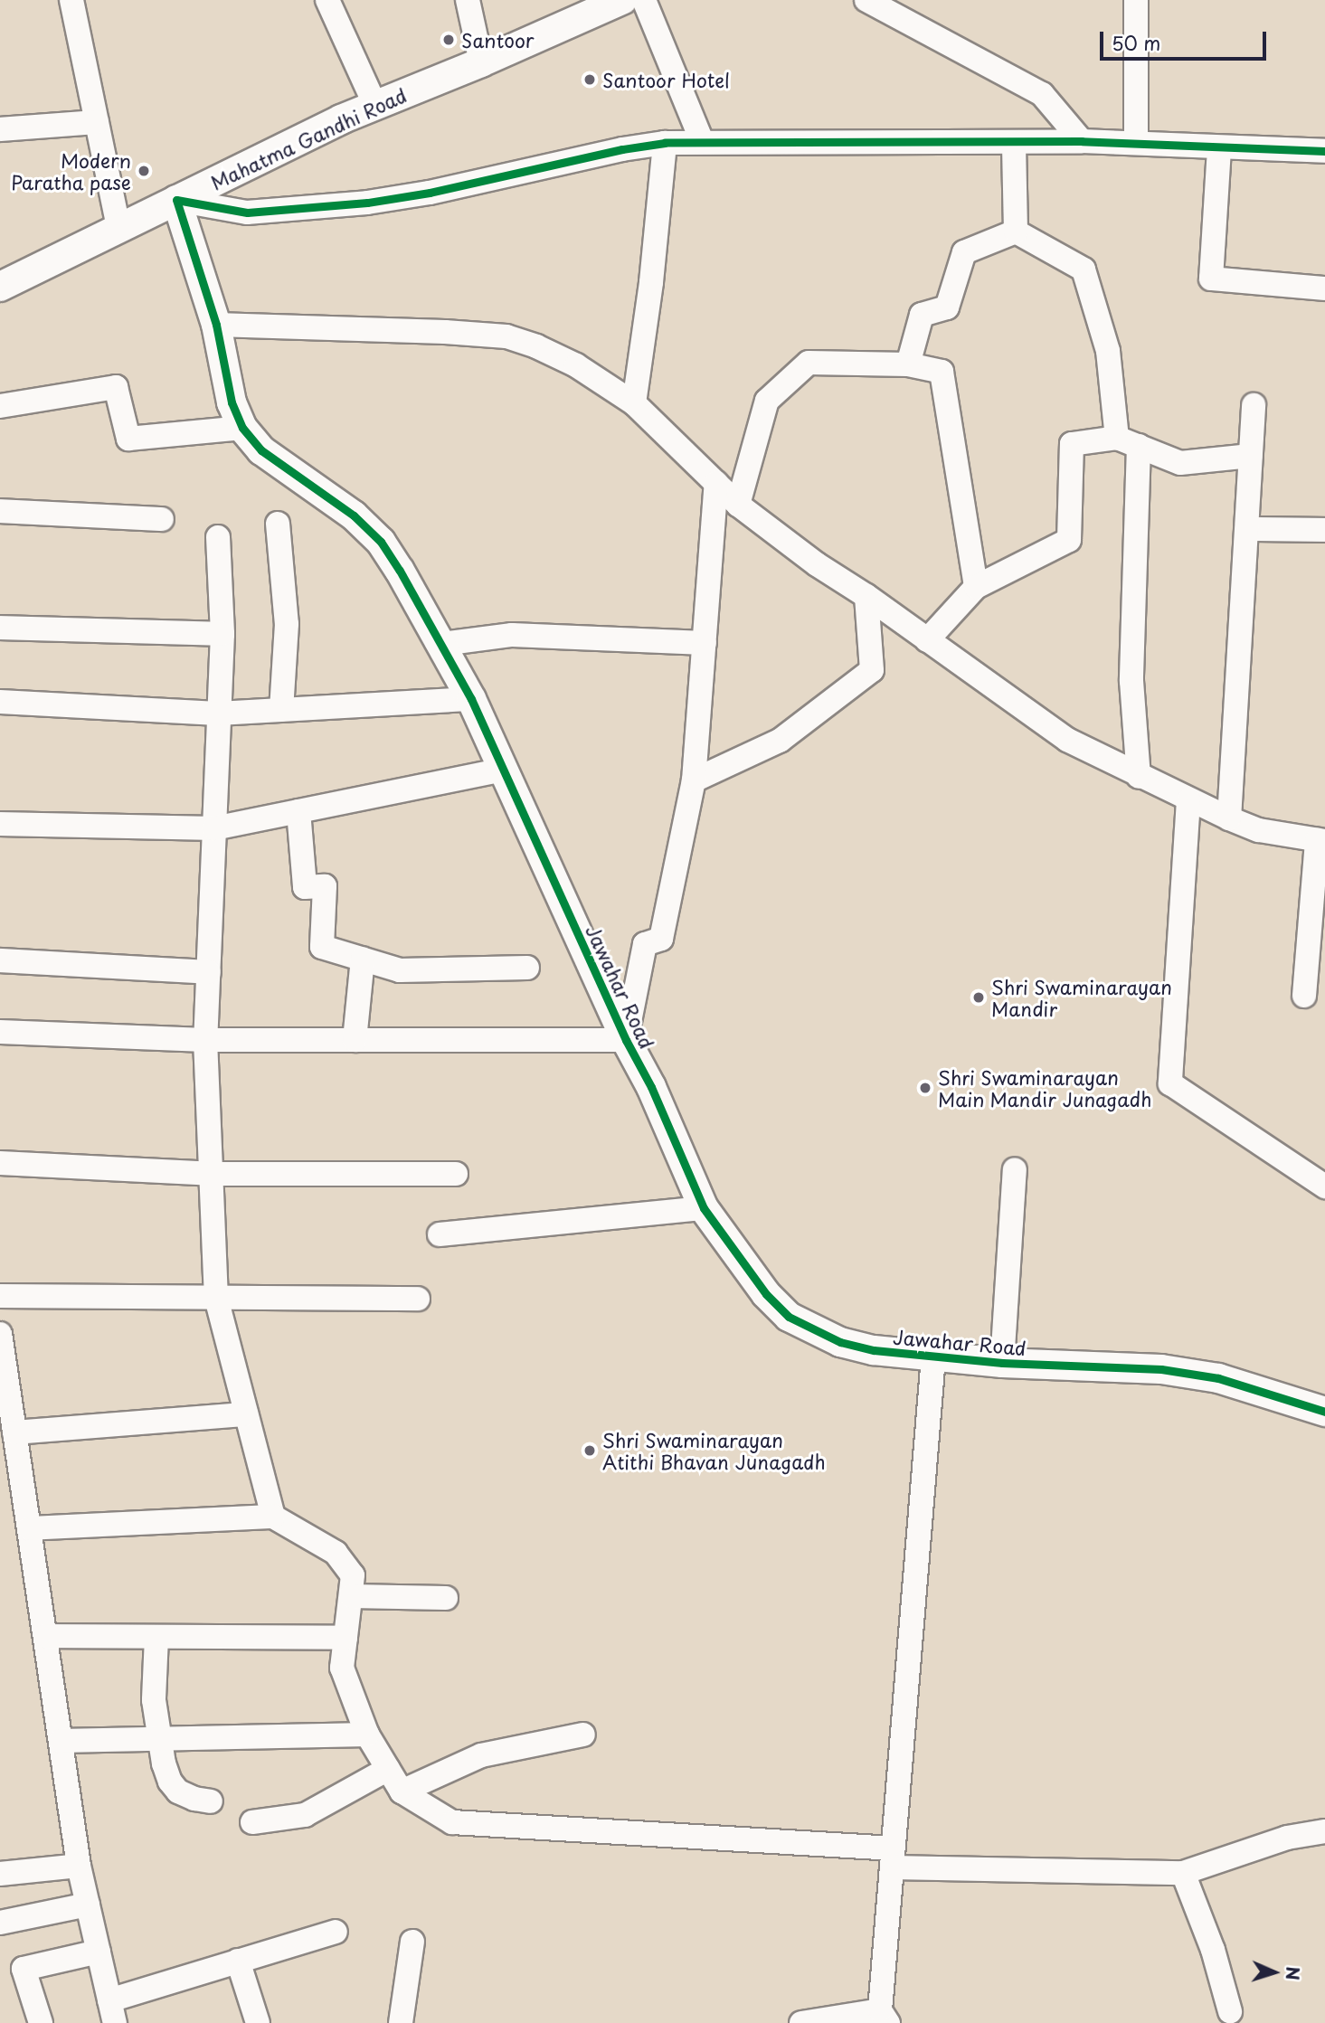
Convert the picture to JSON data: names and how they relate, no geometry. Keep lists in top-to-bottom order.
{
  "streets": {
    "street": ["Mahatma Gandhi Road", "Jawahar Road"]
  },
  "crossings": [
    ["Mahatma Gandhi Road", "Jawahar Road"]
  ],
  "places": [
    "Santoor",
    "Santoor Hotel",
    "Modern Paratha pase",
    "Shri Swaminarayan Mandir",
    "Shri Swaminarayan Main Mandir Junagadh",
    "Shri Swaminarayan Atithi Bhavan Junagadh"
  ],
  "scale_bar": "50 m",
  "north": "right"
}
